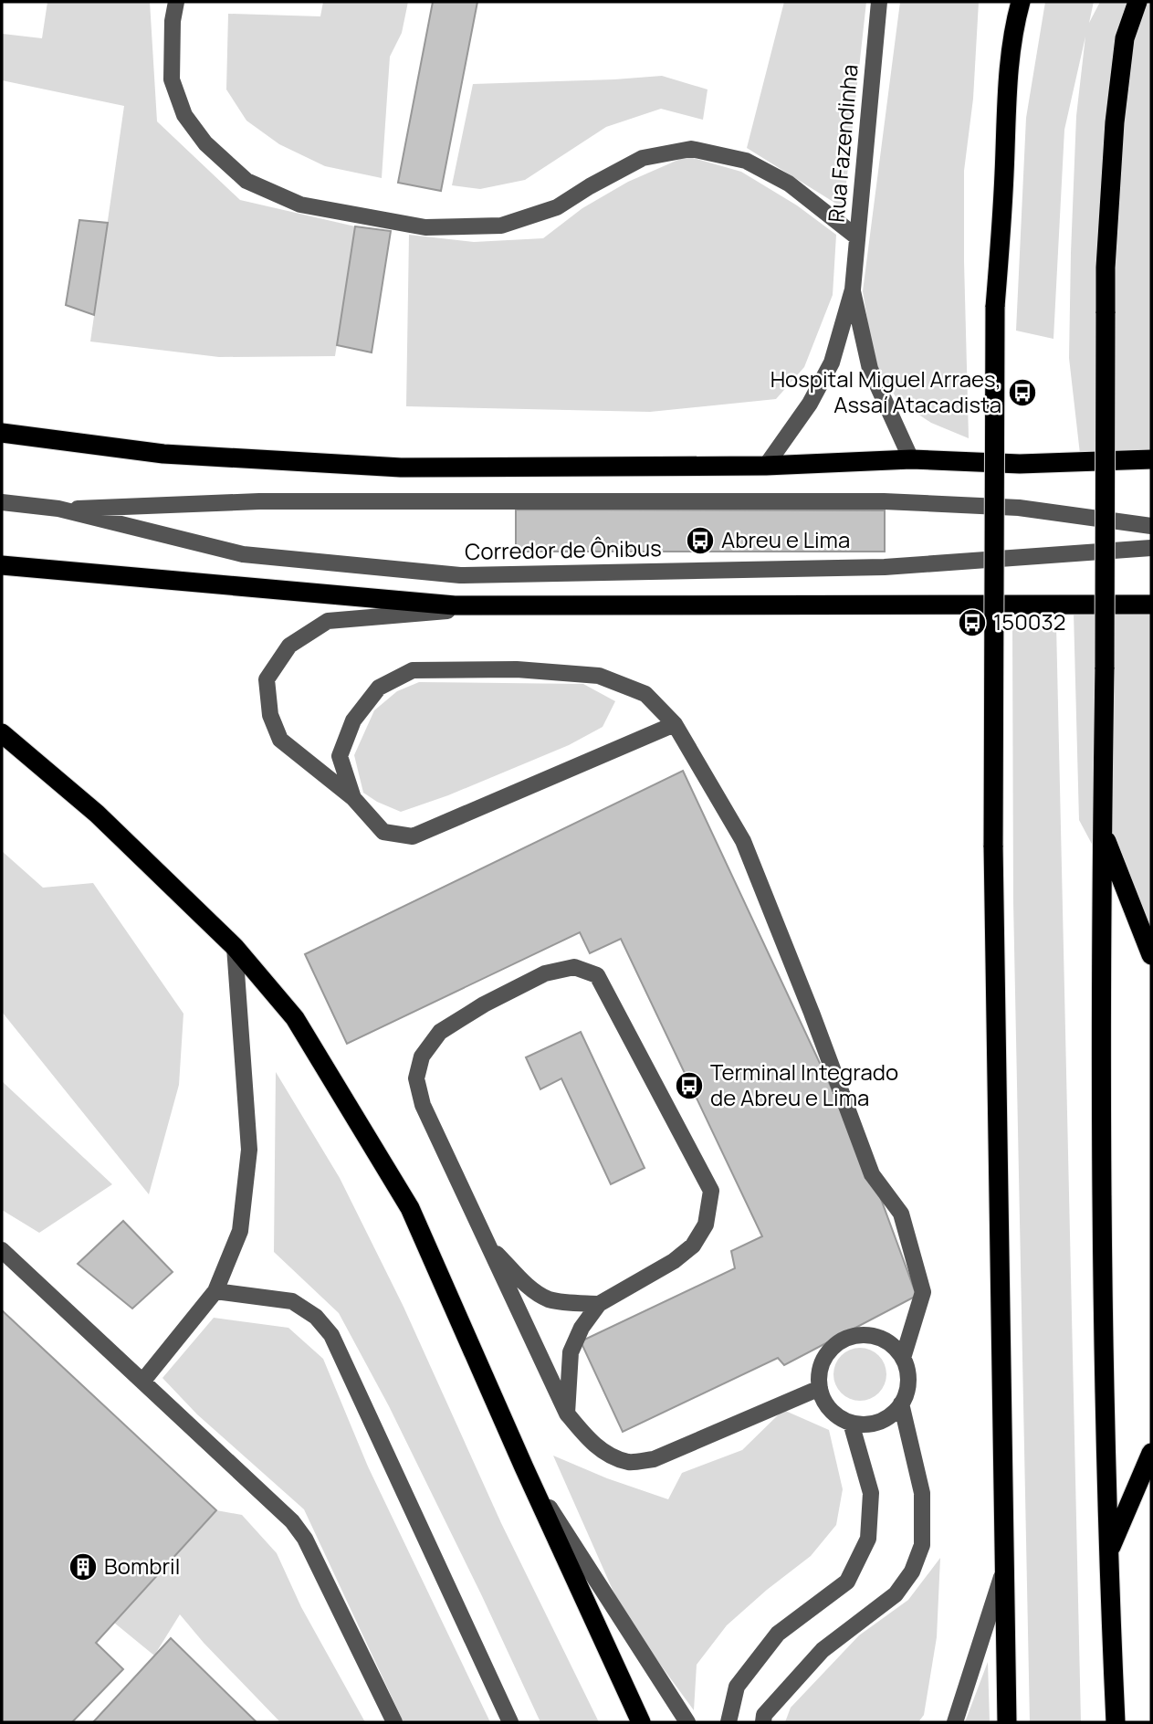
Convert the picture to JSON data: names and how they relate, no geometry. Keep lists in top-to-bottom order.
{
  "streets": {
    "street": ["Rua Fazendinha", "Corredor de Ônibus"]
  },
  "places": {
    "bus stop": [
      "Hospital Miguel Arraes, Assaí Atacadista",
      "Abreu e Lima",
      "150032",
      "Terminal Integrado de Abreu e Lima"
    ],
    "building": ["Bombril"]
  }
}
